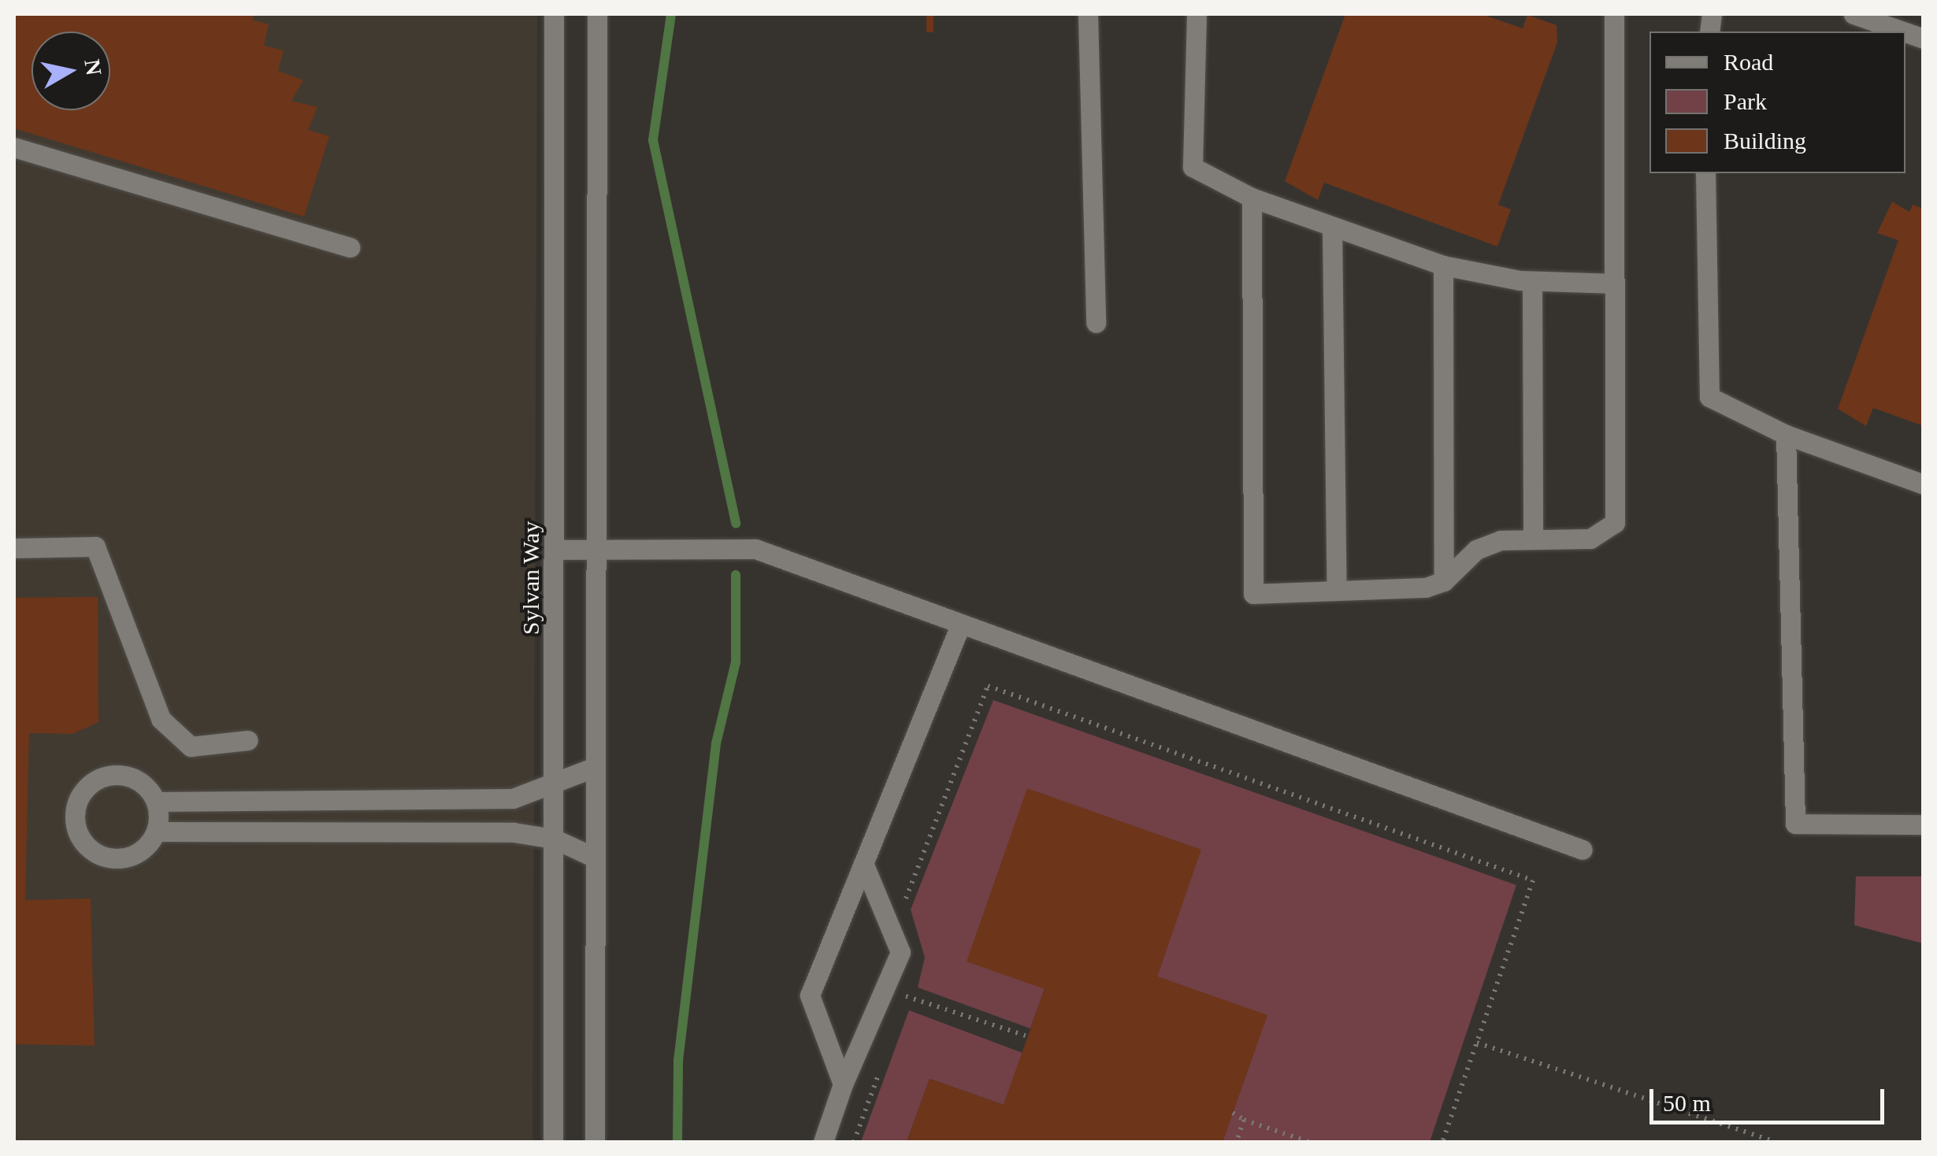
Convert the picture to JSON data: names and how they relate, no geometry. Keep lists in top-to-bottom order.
{
  "streets": {
    "street": ["Sylvan Way"]
  },
  "legend": ["Road", "Park", "Building"],
  "scale_bar": "50 m",
  "north": "right"
}
